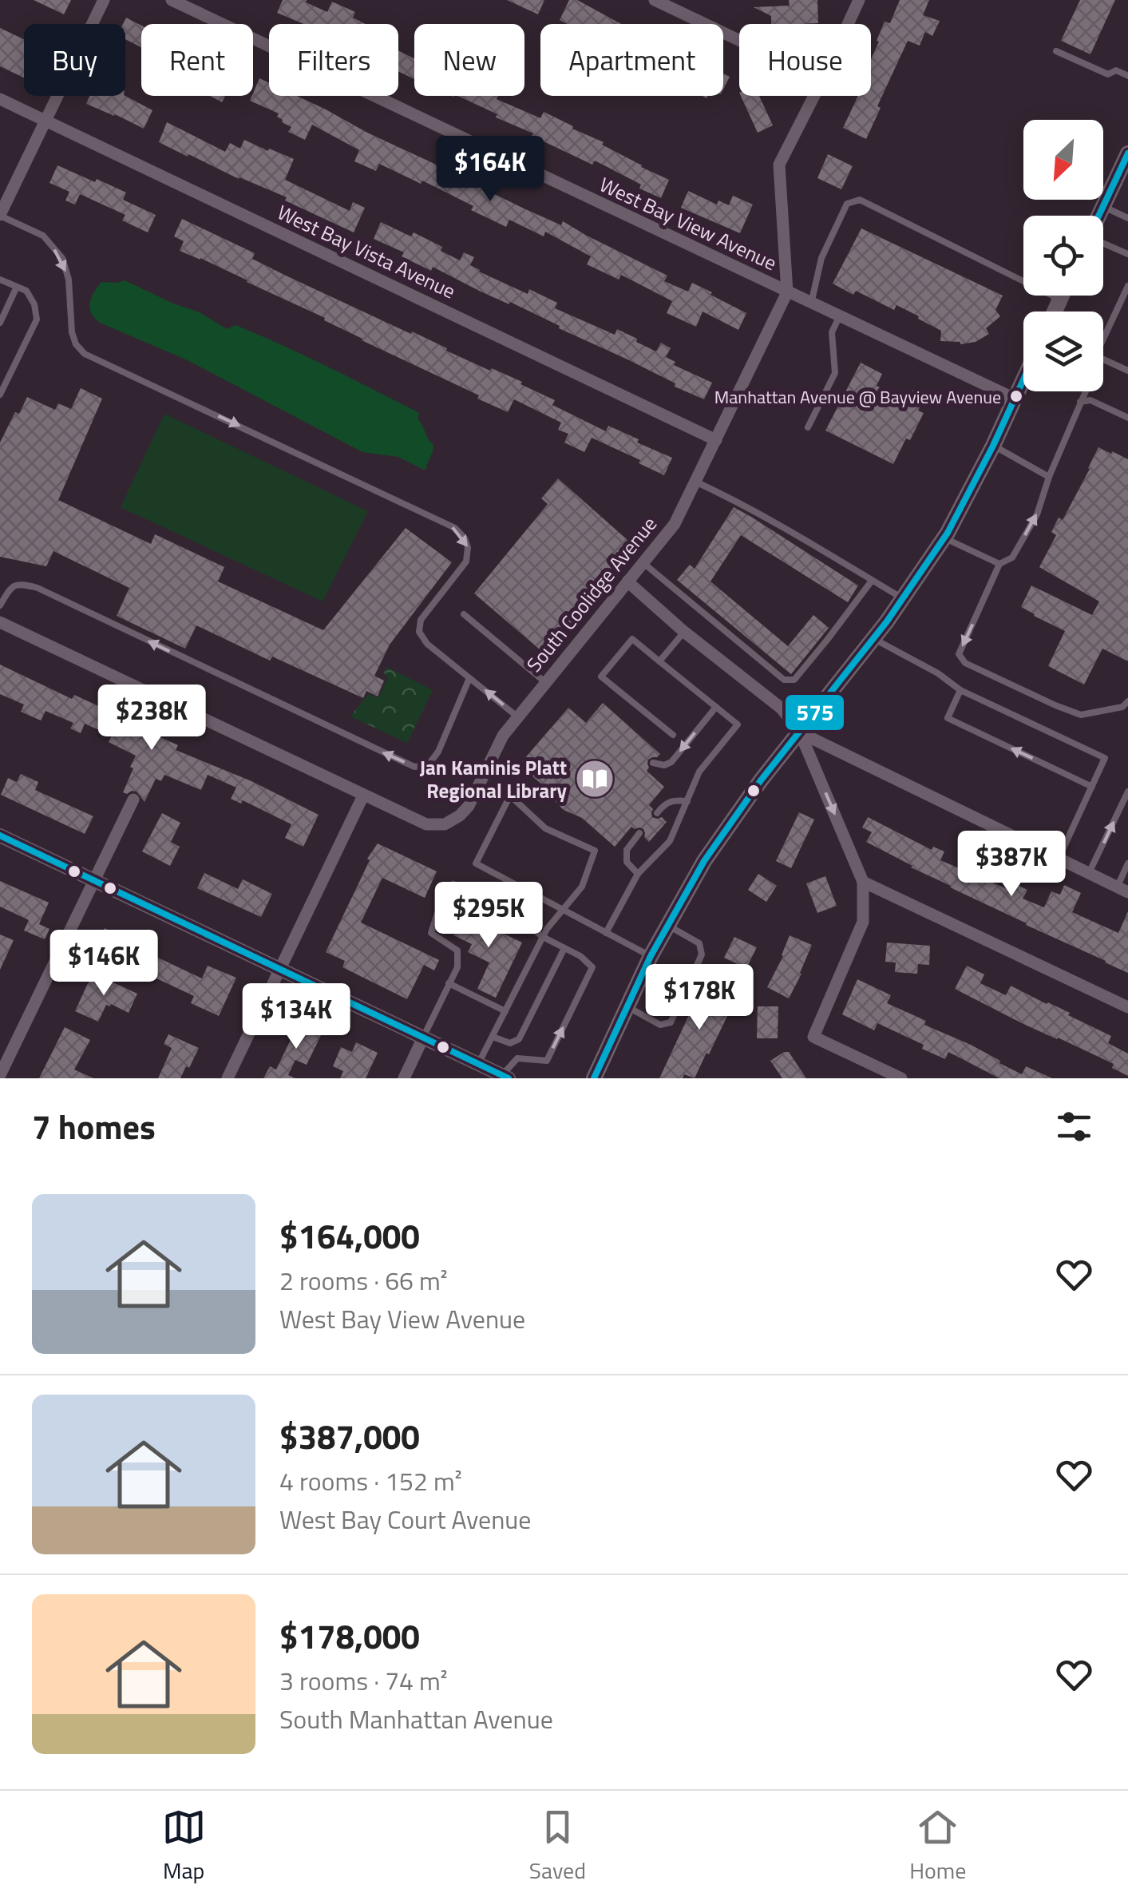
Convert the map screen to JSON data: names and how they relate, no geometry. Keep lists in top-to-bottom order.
{
  "streets": {
    "street": ["West Bay View Avenue", "West Bay Vista Avenue", "South Coolidge Avenue"]
  },
  "crossings": [
    ["West Bay View Avenue", "South Coolidge Avenue"],
    ["West Bay Vista Avenue", "South Coolidge Avenue"]
  ],
  "places": {
    "other": ["Manhattan Avenue @ Bayview Avenue"],
    "library": ["Jan Kaminis Platt Regional Library"]
  },
  "lines": ["transit line 575"],
  "north": "bottom left",
  "page": {
    "chip": [
      "Buy",
      "Rent",
      "Filters",
      "New",
      "Apartment",
      "House"
    ],
    "price": [
      "$164K",
      "$238K",
      "$387K",
      "$295K",
      "$146K",
      "$178K",
      "$134K"
    ],
    "heading": "7 homes",
    "list": [
      {
        "name": "$164,000",
        "note": "2 rooms · 66 m² · West Bay View Avenue"
      },
      {
        "name": "$387,000",
        "note": "4 rooms · 152 m² · West Bay Court Avenue"
      },
      {
        "name": "$178,000",
        "note": "3 rooms · 74 m² · South Manhattan Avenue"
      }
    ],
    "tabs": ["Map", "Saved", "Home"]
  }
}
